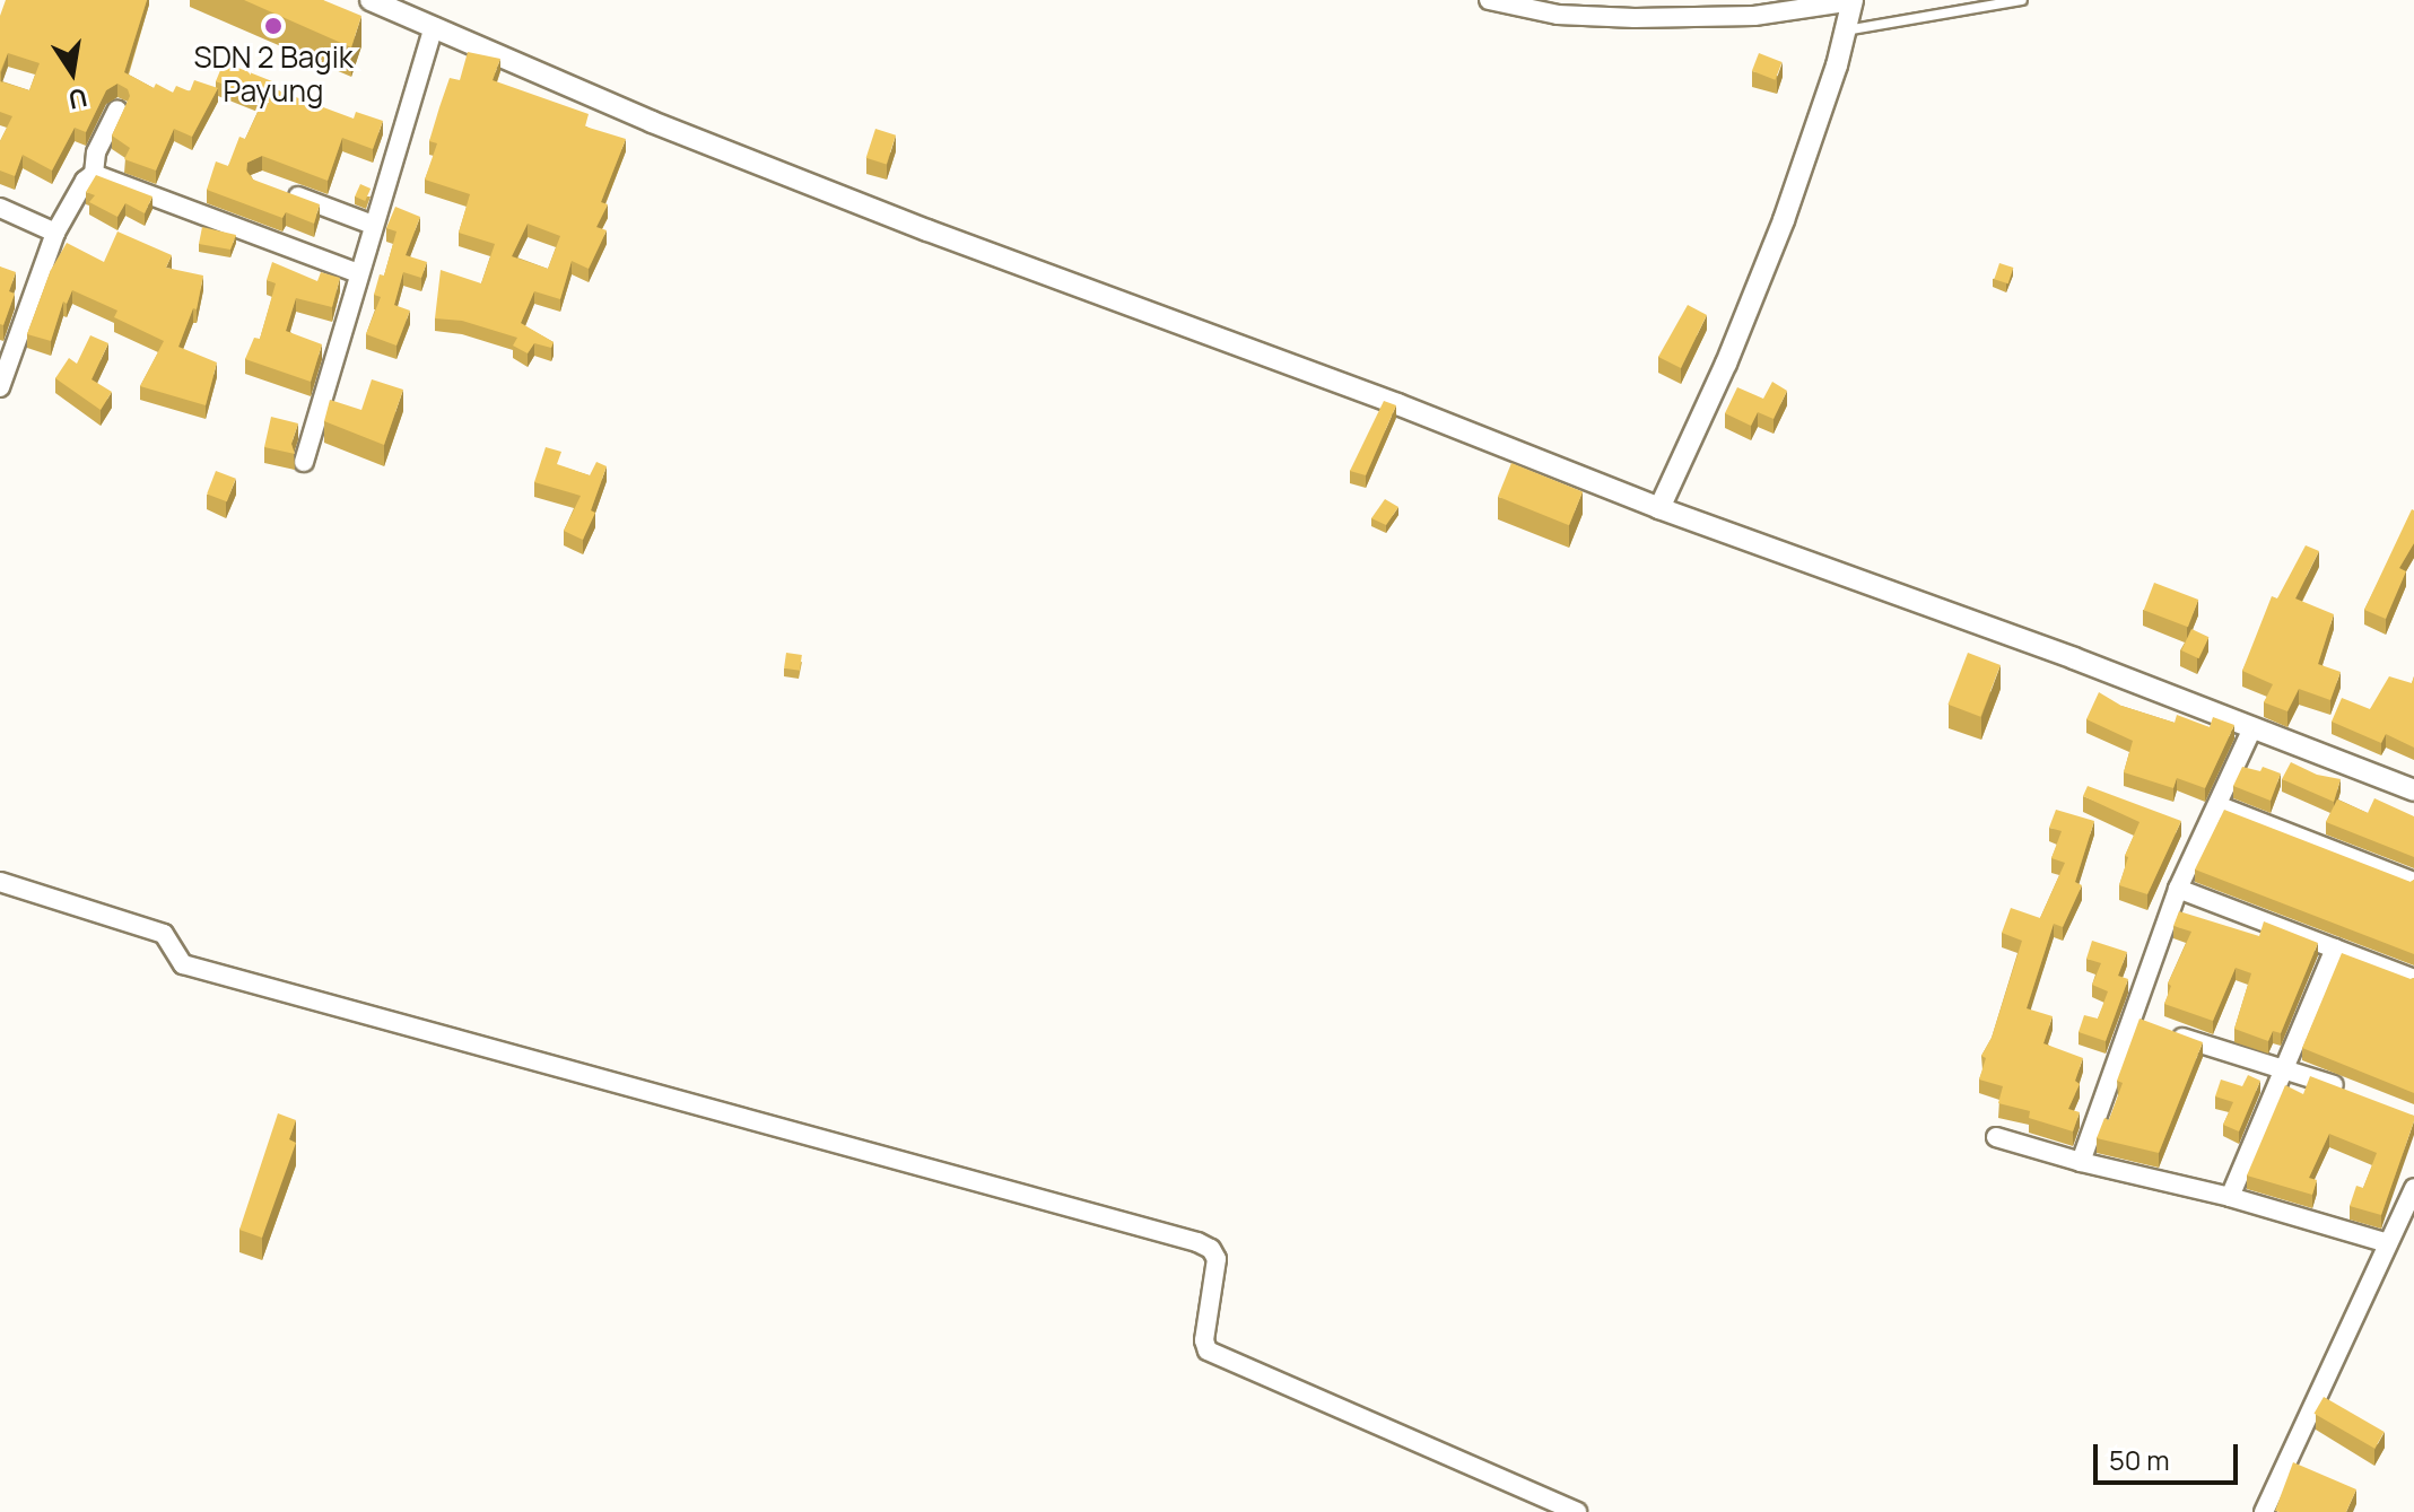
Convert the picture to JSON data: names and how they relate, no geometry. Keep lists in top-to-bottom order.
{
  "places": ["SDN 2 Bagik Payung"],
  "scale_bar": "50 m",
  "north": "bottom"
}
